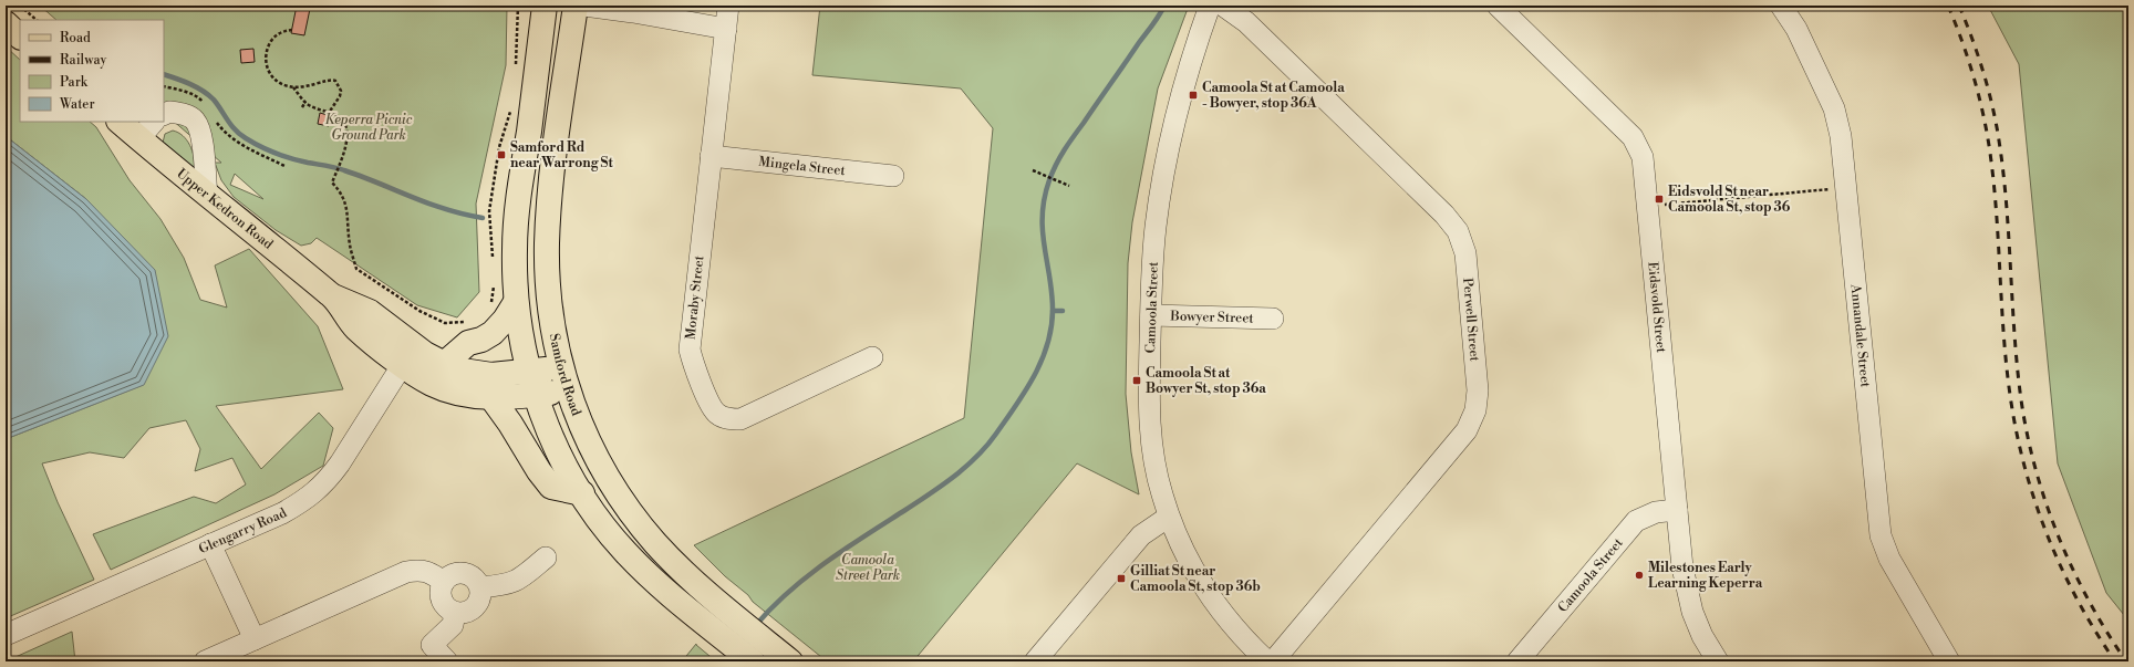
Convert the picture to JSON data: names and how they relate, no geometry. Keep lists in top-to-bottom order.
{
  "streets": {
    "main road": ["Upper Kedron Road", "Samford Road"],
    "street": [
      "Mingela Street",
      "Moraby Street",
      "Camoola Street",
      "Eidsvold Street",
      "Bowyer Street",
      "Perwell Street",
      "Annandale Street",
      "Glengarry Road"
    ]
  },
  "crossings": [
    ["Mingela Street", "Moraby Street"],
    ["Upper Kedron Road", "Samford Road"],
    ["Upper Kedron Road", "Glengarry Road"],
    ["Camoola Street", "Eidsvold Street"],
    ["Camoola Street", "Bowyer Street"]
  ],
  "parks": ["Keperra Picnic Ground Park", "Camoola Street Park"],
  "places": {
    "transit": [
      "Camoola St at Camoola - Bowyer, stop 36A",
      "Samford Rd near Warrong St",
      "Eidsvold St near Camoola St, stop 36",
      "Camoola St at Bowyer St, stop 36a",
      "Gilliat St near Camoola St, stop 36b"
    ],
    "other": ["Milestones Early Learning Keperra"]
  },
  "legend": [
    "Road",
    "Railway",
    "Park",
    "Water"
  ]
}
